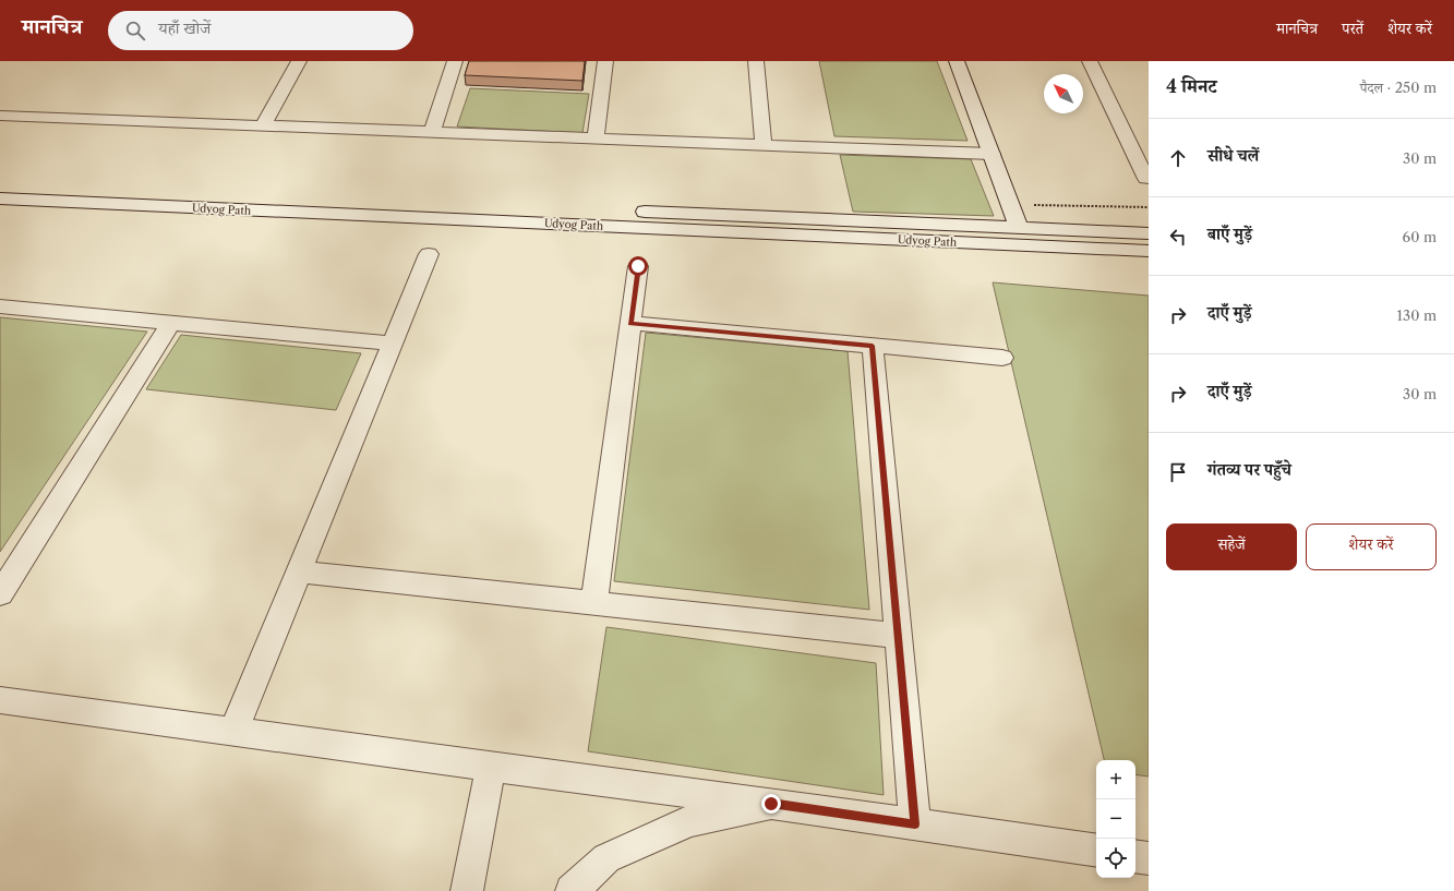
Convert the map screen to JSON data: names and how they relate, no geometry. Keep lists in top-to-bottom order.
{
  "streets": {
    "street": ["Udyog Path"]
  },
  "north": "top left",
  "page": {
    "header": "मानचित्र",
    "search": "यहाँ खोजें",
    "nav": ["मानचित्र", "परतें", "शेयर करें"],
    "heading": ["4 मिनट", "पैदल · 250 m"],
    "list": [
      ["सीधे चलें", "30 m"],
      ["बाएँ मुड़ें", "60 m"],
      ["दाएँ मुड़ें", "130 m"],
      ["दाएँ मुड़ें", "30 m"],
      "गंतव्य पर पहुँचे"
    ],
    "buttons": ["सहेजें", "शेयर करें"],
    "map_buttons": ["+", "−"]
  }
}
